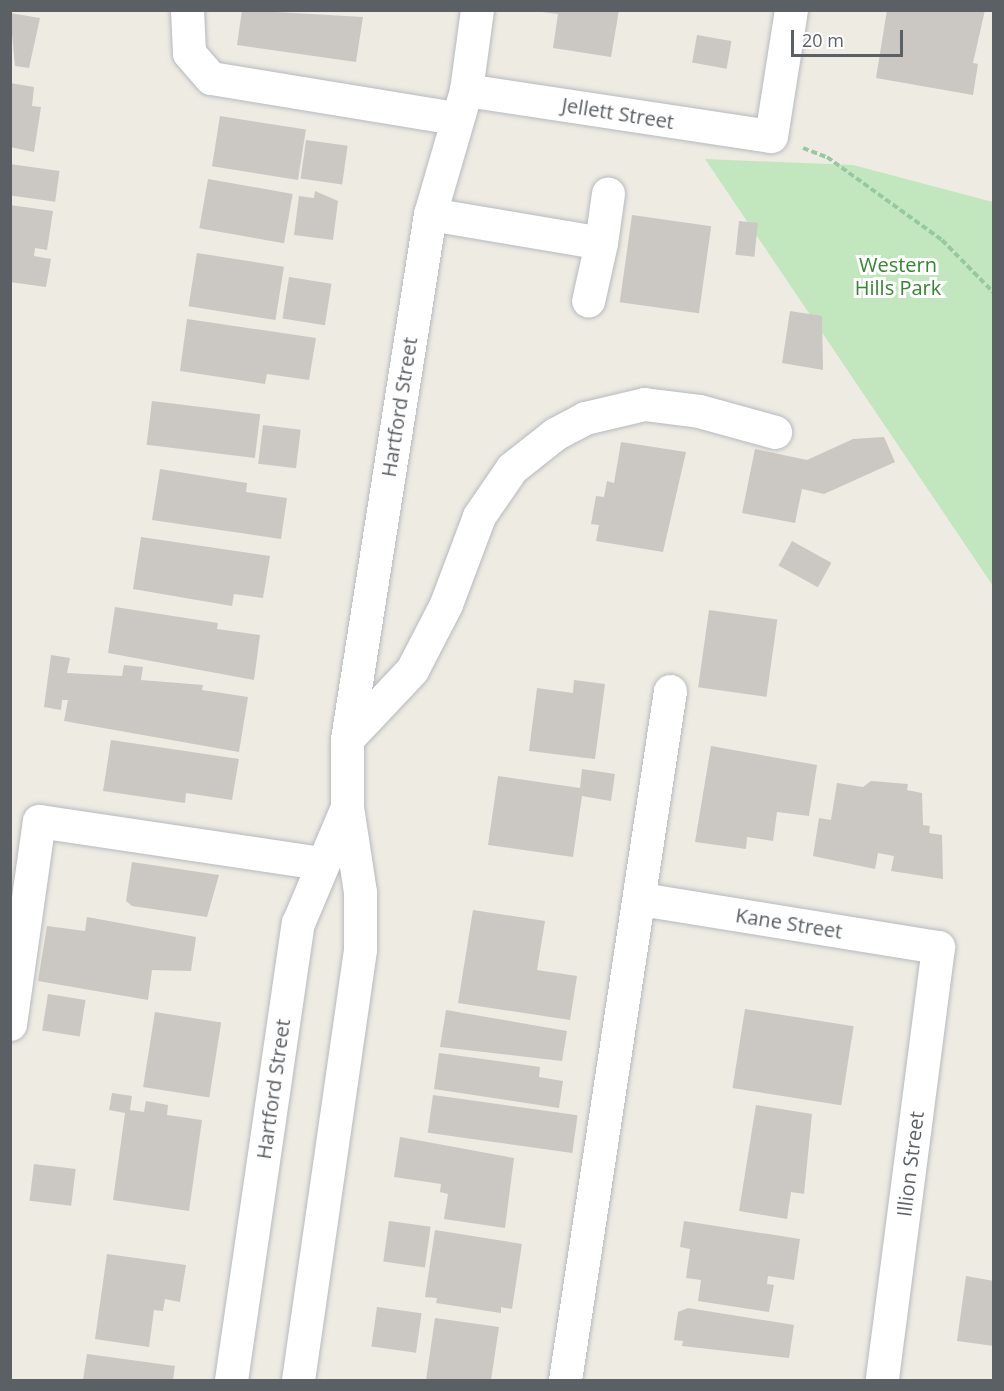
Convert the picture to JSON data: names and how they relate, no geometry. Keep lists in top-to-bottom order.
{
  "streets": {
    "street": [
      "Jellett Street",
      "Hartford Street",
      "Kane Street",
      "Illion Street"
    ]
  },
  "crossings": [
    ["Jellett Street", "Hartford Street"],
    ["Kane Street", "Illion Street"]
  ],
  "parks": ["Western Hills Park"],
  "scale_bar": "20 m"
}
